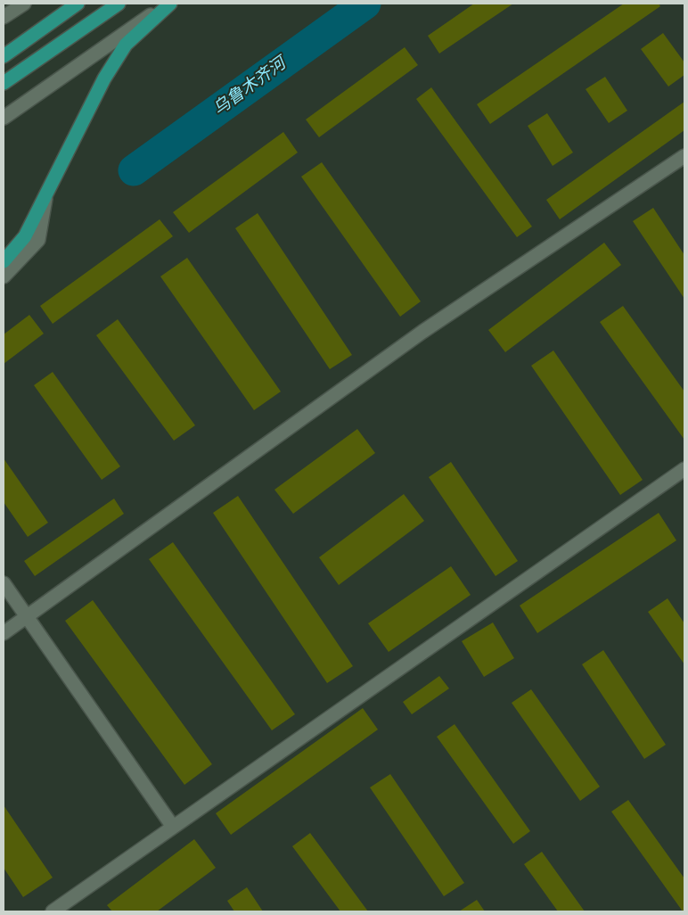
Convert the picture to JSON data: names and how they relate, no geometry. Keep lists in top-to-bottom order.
{
  "water": ["乌鲁木齐河"]
}
